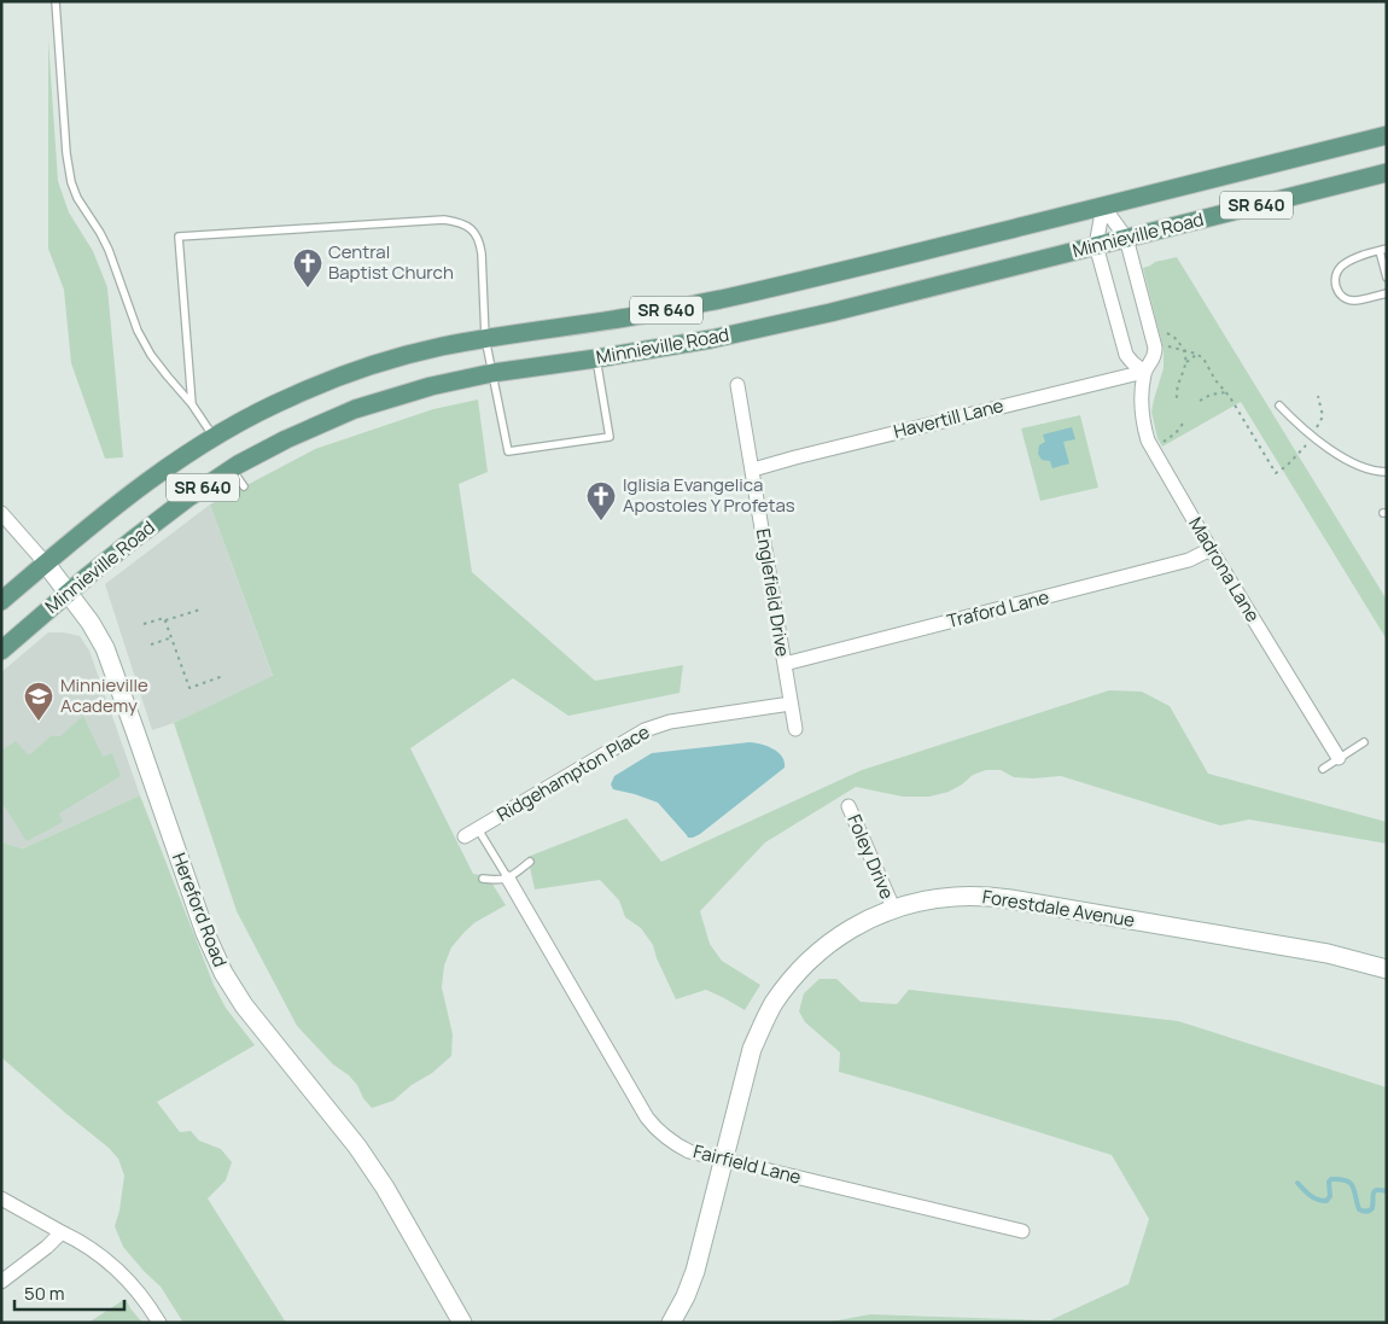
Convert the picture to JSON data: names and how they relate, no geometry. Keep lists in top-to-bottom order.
{
  "streets": {
    "main road": ["SR 640", "Minnieville Road"],
    "street": [
      "Havertill Lane",
      "Madrona Lane",
      "Englefield Drive",
      "Traford Lane",
      "Ridgehampton Place",
      "Foley Drive",
      "Forestdale Avenue",
      "Hereford Road",
      "Fairfield Lane"
    ]
  },
  "crossings": [
    ["Minnieville Road", "Madrona Lane"],
    ["Minnieville Road", "Hereford Road"],
    ["Havertill Lane", "Madrona Lane"],
    ["Havertill Lane", "Englefield Drive"],
    ["Madrona Lane", "Traford Lane"],
    ["Englefield Drive", "Traford Lane"],
    ["Englefield Drive", "Ridgehampton Place"],
    ["Foley Drive", "Forestdale Avenue"],
    ["Forestdale Avenue", "Fairfield Lane"]
  ],
  "places": {
    "church": ["Central Baptist Church", "Iglisia Evangelica Apostoles Y Profetas"],
    "school or university": ["Minnieville Academy"]
  },
  "scale_bar": "50 m"
}
